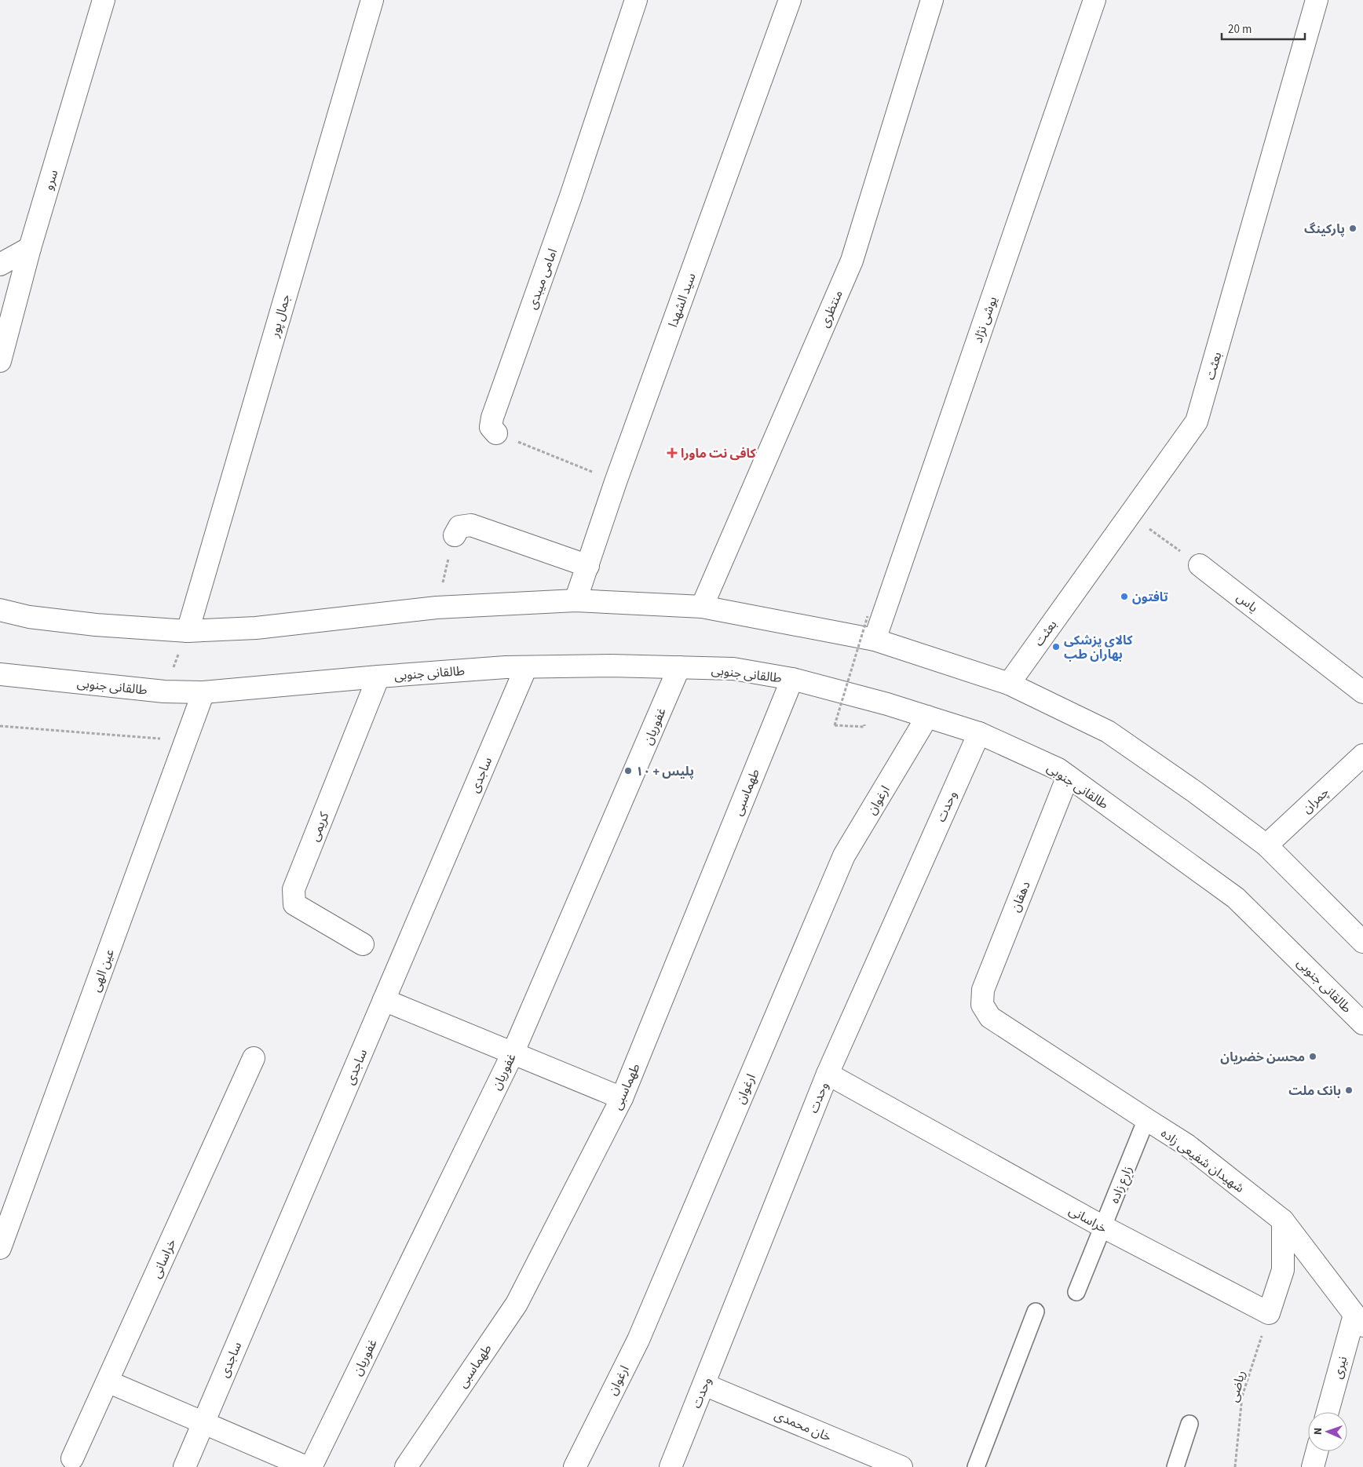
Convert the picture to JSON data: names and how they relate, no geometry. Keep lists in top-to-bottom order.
{
  "streets": {
    "street": [
      "سرو",
      "امامی میبدی",
      "سید الشهدا",
      "منتظری",
      "جمال پور",
      "یوشی نژاد",
      "بعثت",
      "یاس",
      "طالقانی جنوبی",
      "غفوریان",
      "ساجدی",
      "طهماسبی",
      "ارغوان",
      "چمران",
      "وحدت",
      "کریمی",
      "دهقان",
      "عین الهی",
      "شهیدان شفیعی زاده",
      "خراسانی",
      "نیری",
      "خان محمدی"
    ],
    "lane": ["زارع زاده"],
    "path": ["ریاضی"]
  },
  "crossings": [
    ["طالقانی جنوبی", "غفوریان"],
    ["طالقانی جنوبی", "ساجدی"],
    ["طالقانی جنوبی", "طهماسبی"],
    ["طالقانی جنوبی", "ارغوان"],
    ["طالقانی جنوبی", "وحدت"],
    ["طالقانی جنوبی", "کریمی"],
    ["طالقانی جنوبی", "دهقان"],
    ["طالقانی جنوبی", "عین الهی"],
    ["وحدت", "خراسانی"],
    ["وحدت", "خان محمدی"],
    ["دهقان", "شهیدان شفیعی زاده"],
    ["شهیدان شفیعی زاده", "زارع زاده"],
    ["شهیدان شفیعی زاده", "نیری"],
    ["زارع زاده", "خراسانی"],
    ["خراسانی", "ریاضی"]
  ],
  "places": {
    "other": [
      "پارکینگ",
      "تافتون",
      "کالای پزشکی بهاران طب",
      "پلیس + ۱۰",
      "محسن خضریان",
      "بانک ملت"
    ],
    "health": ["کافی نت ماورا"]
  },
  "scale_bar": "20 m",
  "north": "left"
}
